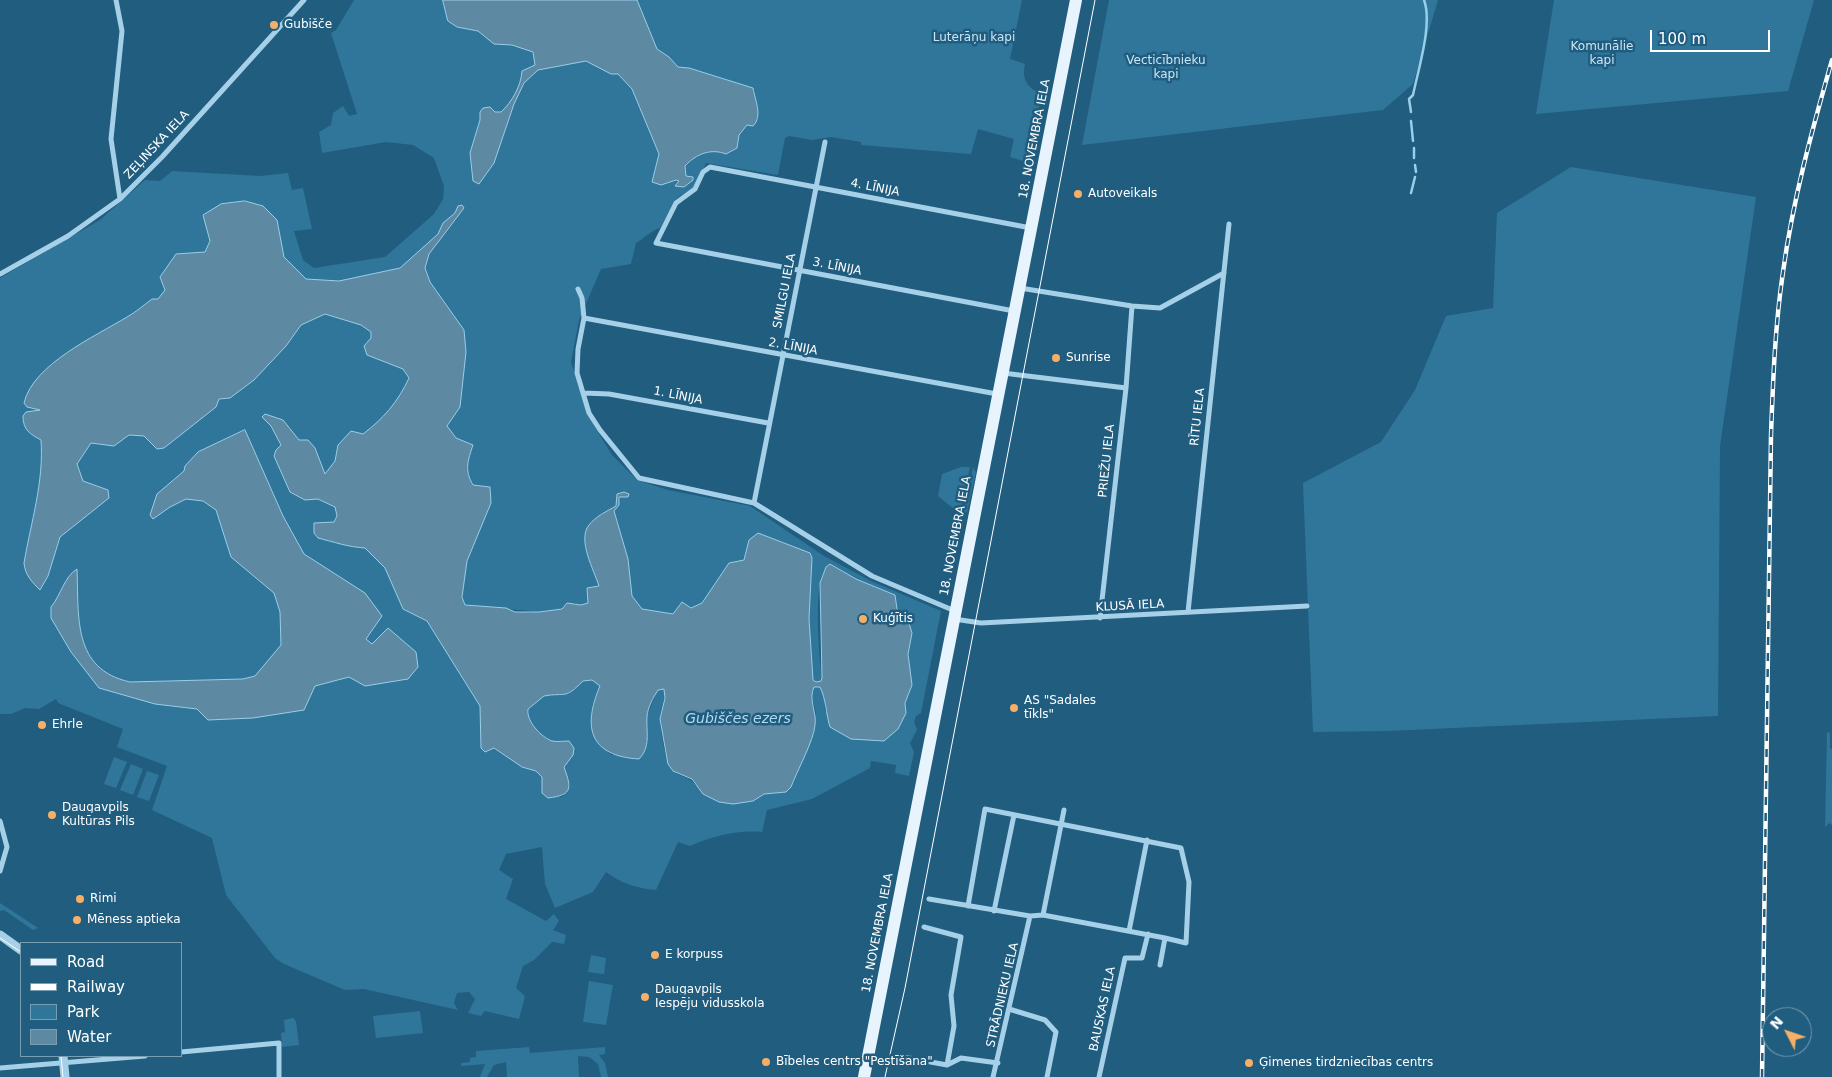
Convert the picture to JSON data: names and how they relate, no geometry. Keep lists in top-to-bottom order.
{
  "streets": {
    "main road": ["18. NOVEMBRA IELA"],
    "street": [
      "ZEĻINSKA IELA",
      "4. LĪNIJA",
      "3. LĪNIJA",
      "SMILGU IELA",
      "2. LĪNIJA",
      "1. LĪNIJA",
      "RĪTU IELA",
      "PRIEŽU IELA",
      "KLUSĀ IELA",
      "STRĀDNIEKU IELA",
      "BAUSKAS IELA"
    ]
  },
  "crossings": [
    ["18. NOVEMBRA IELA", "4. LĪNIJA"],
    ["18. NOVEMBRA IELA", "3. LĪNIJA"],
    ["18. NOVEMBRA IELA", "2. LĪNIJA"],
    ["18. NOVEMBRA IELA", "KLUSĀ IELA"],
    ["4. LĪNIJA", "3. LĪNIJA"],
    ["4. LĪNIJA", "SMILGU IELA"],
    ["3. LĪNIJA", "SMILGU IELA"],
    ["SMILGU IELA", "2. LĪNIJA"],
    ["SMILGU IELA", "1. LĪNIJA"],
    ["RĪTU IELA", "KLUSĀ IELA"],
    ["PRIEŽU IELA", "KLUSĀ IELA"]
  ],
  "water": ["Gubiščes ezers"],
  "parks": ["Luterāņu kapi", "Komunālie kapi", "Vecticībnieku kapi"],
  "places": [
    "Gubišče",
    "Autoveikals",
    "Sunrise",
    "Kuģītis",
    "AS \"Sadales tīkls\"",
    "Ehrle",
    "Daugavpils Kultūras Pils",
    "Rimi",
    "Mēness aptieka",
    "E korpuss",
    "Daugavpils Iespēju vidusskola",
    "Bībeles centrs \"Pestīšana\"",
    "Ģimenes tirdzniecības centrs"
  ],
  "legend": [
    "Road",
    "Railway",
    "Park",
    "Water"
  ],
  "scale_bar": "100 m",
  "north": "top left"
}
